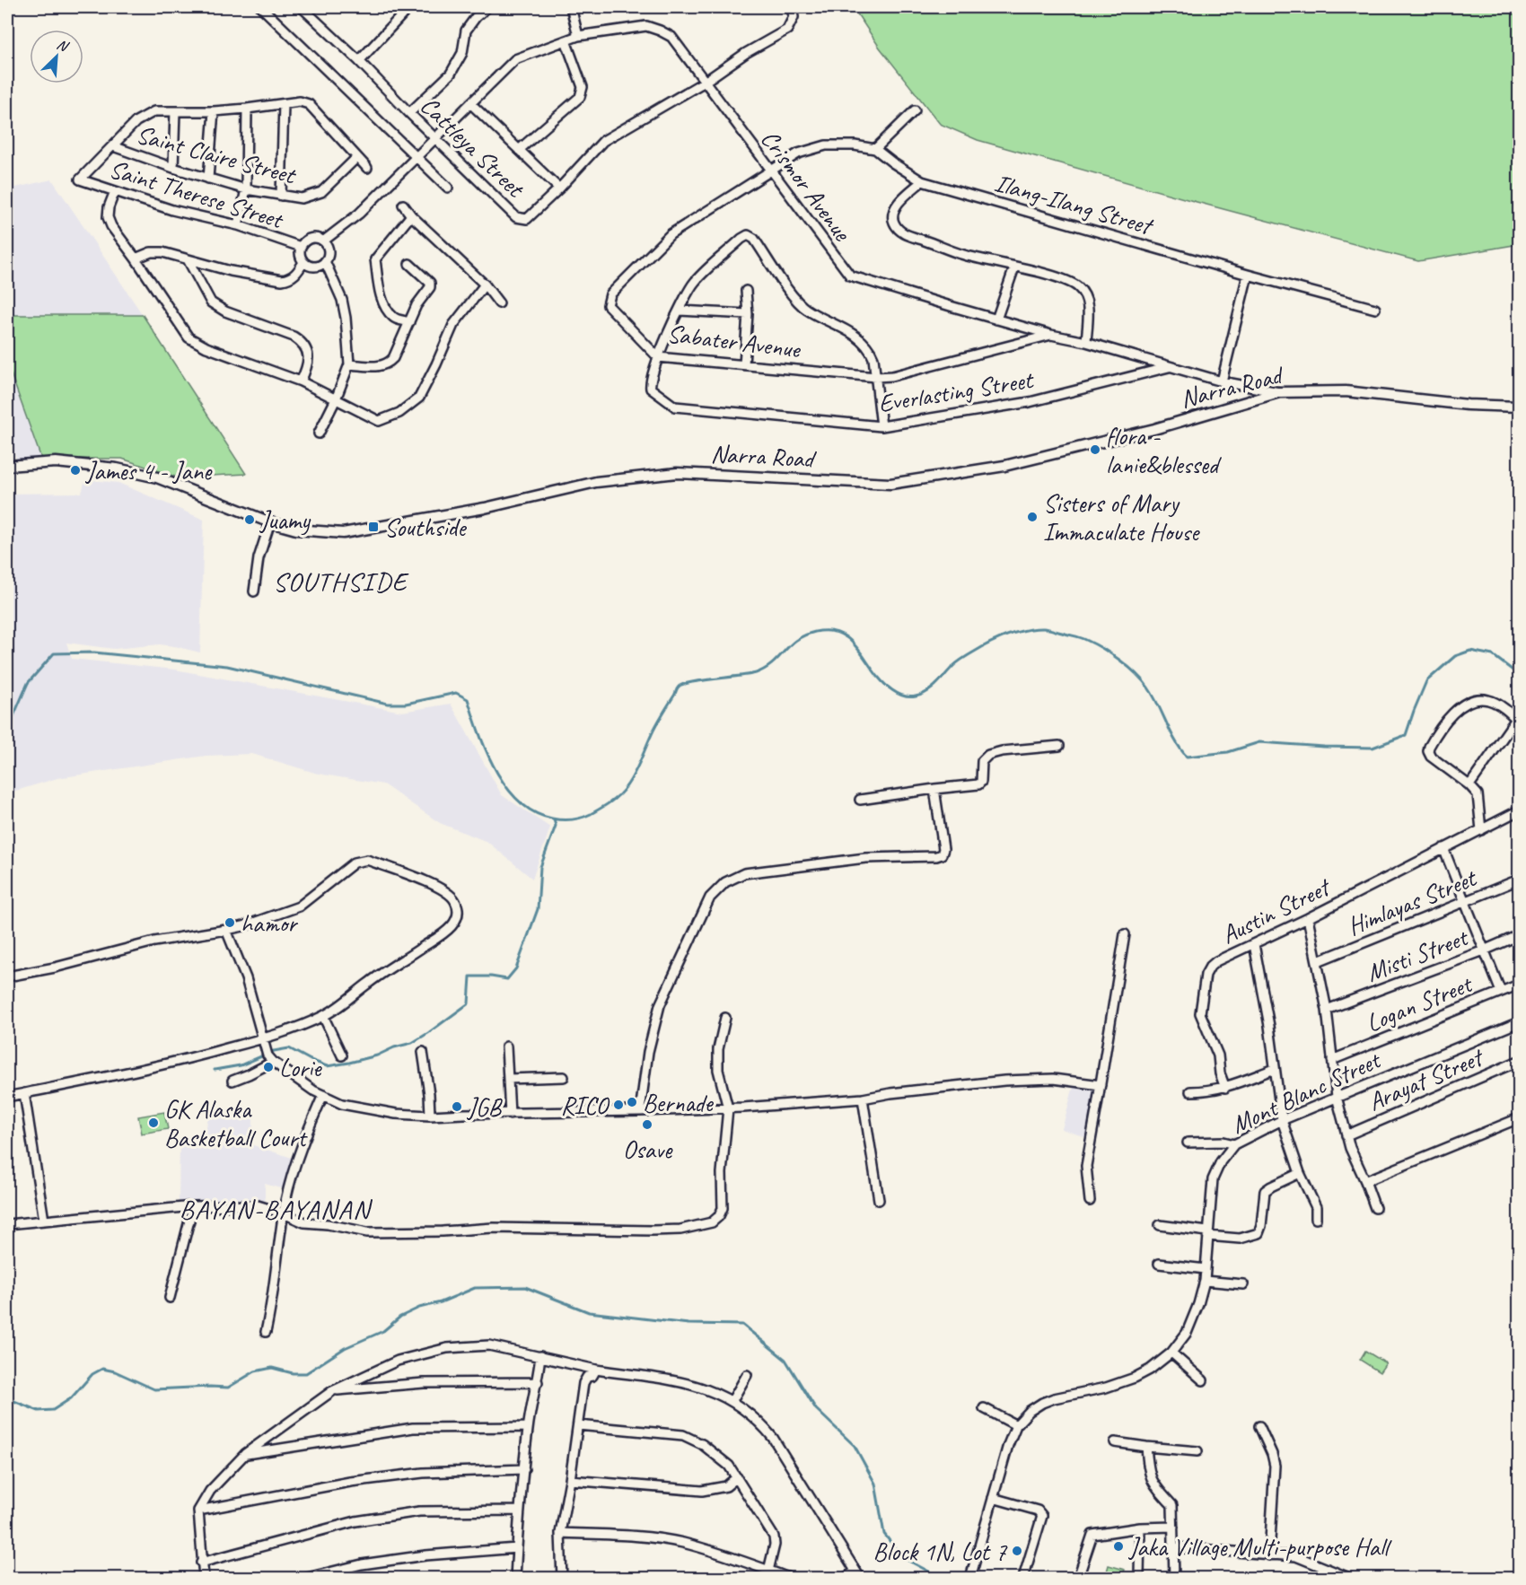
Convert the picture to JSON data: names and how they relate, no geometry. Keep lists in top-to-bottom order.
{
  "streets": {
    "street": [
      "Cattleya Street",
      "Saint Claire Street",
      "Crismor Avenue",
      "Saint Therese Street",
      "Ilang-Ilang Street",
      "Sabater Avenue",
      "Narra Road",
      "Everlasting Street",
      "Himlayas Street",
      "Austin Street",
      "Misti Street",
      "Logan Street",
      "Arayat Street",
      "Mont Blanc Street"
    ]
  },
  "crossings": [
    ["Cattleya Street", "Crismor Avenue"],
    ["Saint Claire Street", "Saint Therese Street"],
    ["Crismor Avenue", "Saint Therese Street"],
    ["Crismor Avenue", "Ilang-Ilang Street"],
    ["Crismor Avenue", "Sabater Avenue"],
    ["Crismor Avenue", "Narra Road"],
    ["Crismor Avenue", "Everlasting Street"],
    ["Ilang-Ilang Street", "Sabater Avenue"],
    ["Sabater Avenue", "Everlasting Street"]
  ],
  "districts": ["SOUTHSIDE", "BAYAN-BAYANAN"],
  "places": {
    "other": [
      "flora - lanie&blessed",
      "James 4 - Jane",
      "Sisters of Mary Immaculate House",
      "Juamy",
      "hamor",
      "Lorie",
      "Bernade",
      "RICO",
      "JGB",
      "GK Alaska Basketball Court",
      "Osave",
      "Jaka Village Multi-purpose Hall",
      "Block 1N, Lot 7"
    ],
    "transit": ["Southside"]
  },
  "north": "top right"
}
